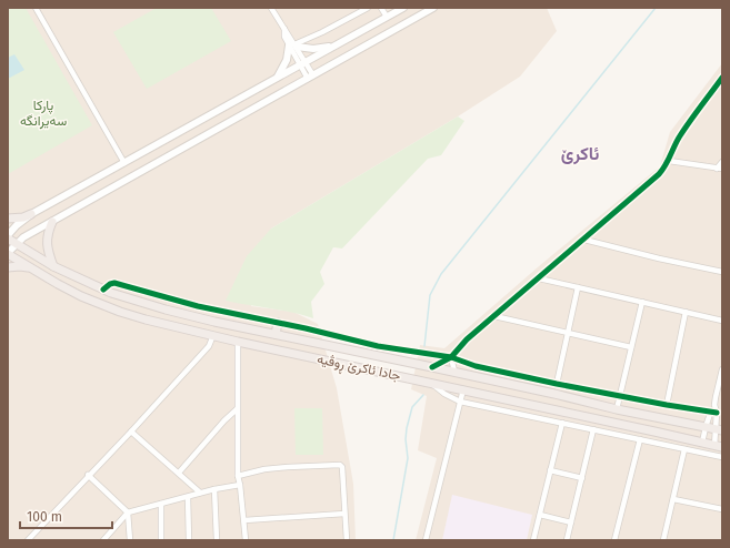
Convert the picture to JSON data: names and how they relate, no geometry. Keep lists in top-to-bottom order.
{
  "streets": {
    "highway": ["جادا ئاکرێ ڕوڤیە"]
  },
  "districts": ["ئاکرێ"],
  "parks": ["پارکا سەیرانگه"],
  "scale_bar": "100 m"
}
